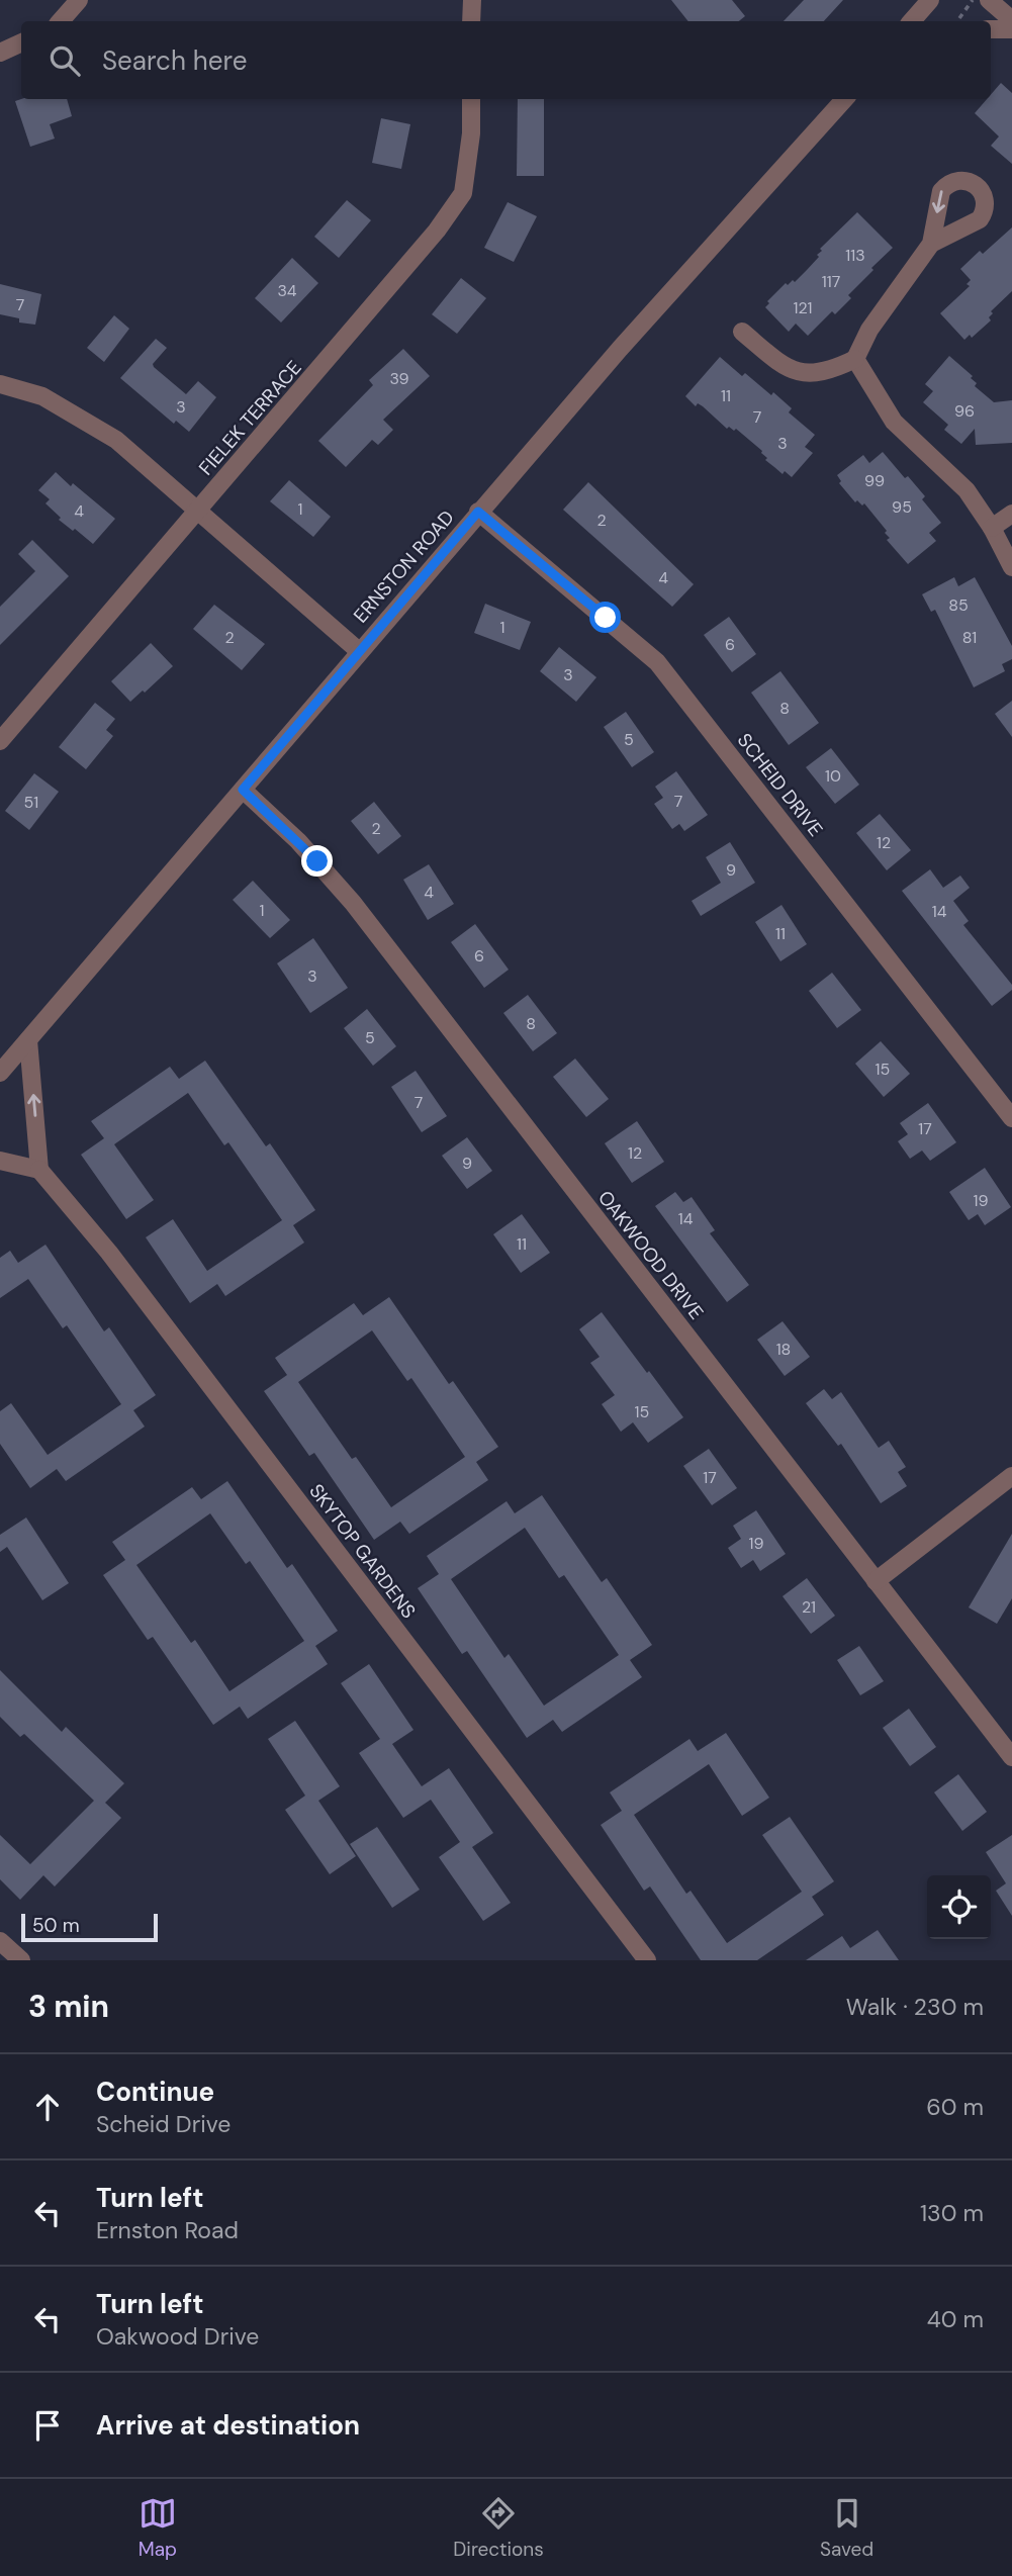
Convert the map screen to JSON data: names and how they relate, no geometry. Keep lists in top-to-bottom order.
{
  "streets": {
    "street": [
      "FIELEK TERRACE",
      "ERNSTON ROAD",
      "SCHEID DRIVE",
      "OAKWOOD DRIVE",
      "SKYTOP GARDENS"
    ]
  },
  "crossings": [
    ["ERNSTON ROAD", "SCHEID DRIVE"],
    ["ERNSTON ROAD", "OAKWOOD DRIVE"]
  ],
  "house_numbers": [
    "113",
    "117",
    "34",
    "7",
    "121",
    "39",
    "11",
    "3",
    "96",
    "7",
    "3",
    "99",
    "95",
    "1",
    "4",
    "2",
    "4",
    "85",
    "1",
    "2",
    "81",
    "6",
    "3",
    "8",
    "5",
    "10",
    "7",
    "51",
    "2",
    "12",
    "9",
    "4",
    "1",
    "14",
    "11",
    "6",
    "3",
    "8",
    "5",
    "15",
    "7",
    "17",
    "12",
    "9",
    "19",
    "14",
    "11",
    "18",
    "15",
    "17",
    "19",
    "21"
  ],
  "scale_bar": "50 m",
  "page": {
    "search": "Search here",
    "scale": "50 m",
    "heading": ["3 min", "Walk · 230 m"],
    "list": [
      ["Continue", "Scheid Drive", "60 m"],
      ["Turn left", "Ernston Road", "130 m"],
      ["Turn left", "Oakwood Drive", "40 m"],
      "Arrive at destination"
    ],
    "nav": ["Map", "Directions", "Saved"]
  }
}
